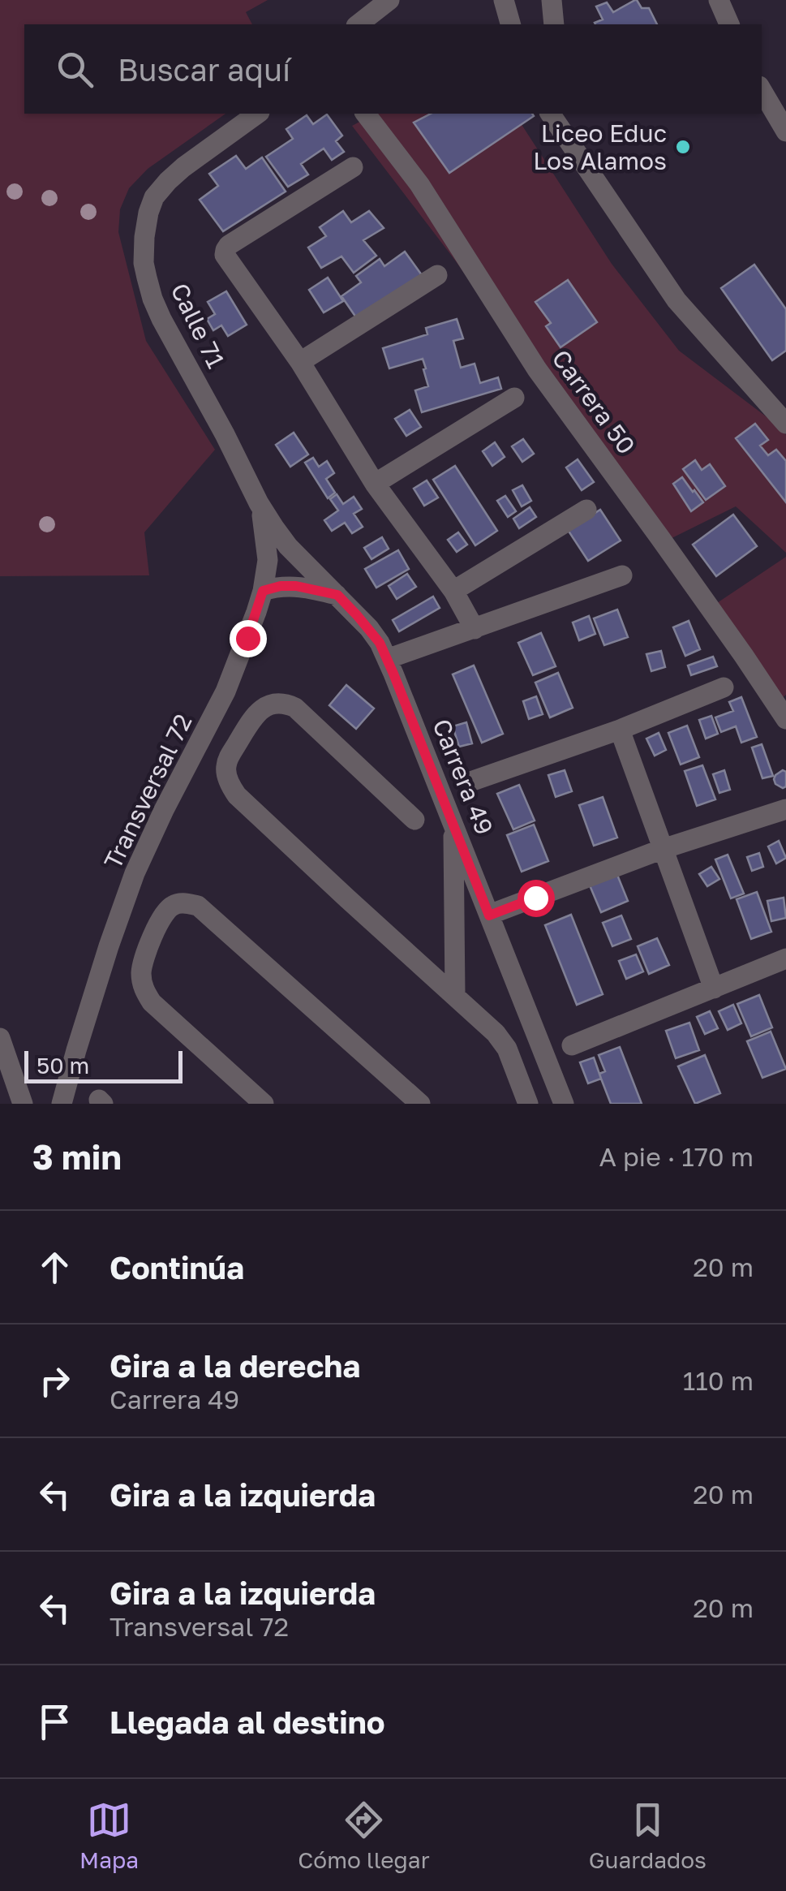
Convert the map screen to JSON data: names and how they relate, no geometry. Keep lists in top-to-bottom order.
{
  "streets": {
    "street": [
      "Calle 71",
      "Carrera 50",
      "Carrera 49",
      "Transversal 72"
    ]
  },
  "crossings": [
    ["Calle 71", "Carrera 49"],
    ["Calle 71", "Transversal 72"],
    ["Carrera 49", "Transversal 72"]
  ],
  "places": ["Liceo Educ Los Alamos"],
  "scale_bar": "50 m",
  "page": {
    "search": "Buscar aquí",
    "scale": "50 m",
    "heading": ["3 min", "A pie · 170 m"],
    "list": [
      ["Continúa", "20 m"],
      ["Gira a la derecha", "Carrera 49", "110 m"],
      ["Gira a la izquierda", "20 m"],
      ["Gira a la izquierda", "Transversal 72", "20 m"],
      "Llegada al destino"
    ],
    "nav": ["Mapa", "Cómo llegar", "Guardados"]
  }
}
